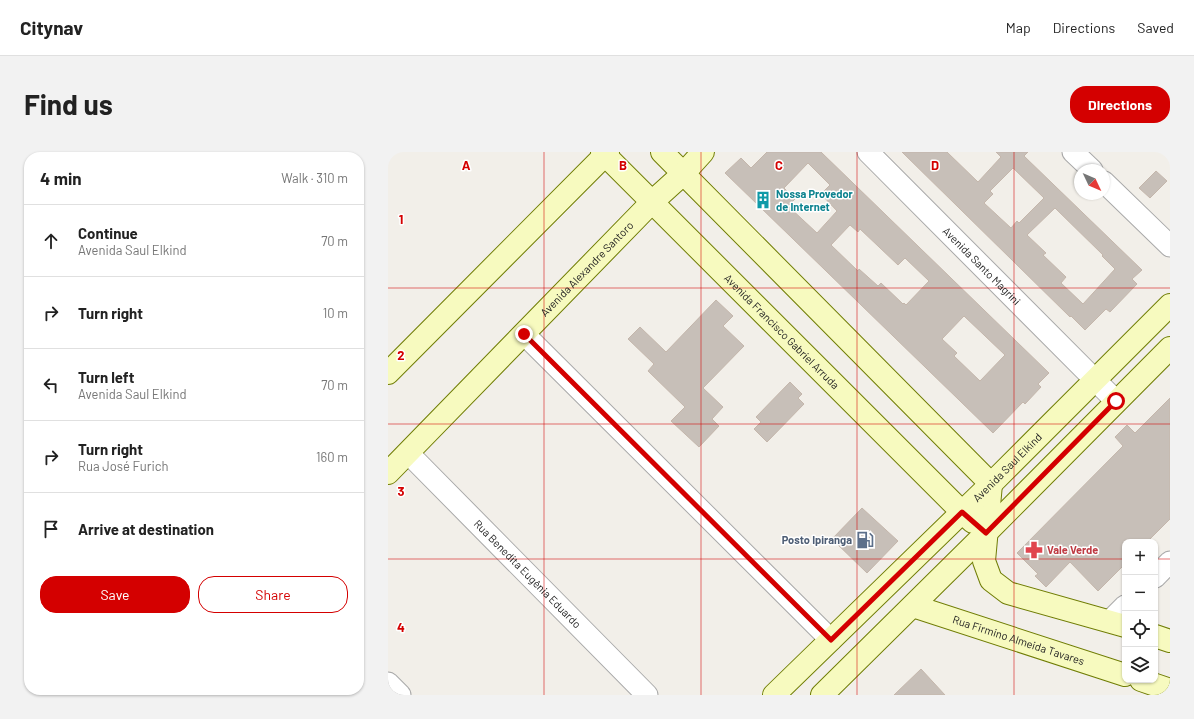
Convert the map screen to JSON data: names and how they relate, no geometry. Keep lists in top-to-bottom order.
{
  "streets": {
    "main road": [
      "Avenida Alexandre Santoro",
      "Avenida Francisco Gabriel Arruda",
      "Avenida Saul Elkind",
      "Rua Firmino Almeida Tavares"
    ],
    "street": ["Avenida Santo Magrini", "Rua Benedita Eugênia Eduardo"]
  },
  "crossings": [
    ["Avenida Santo Magrini", "Avenida Saul Elkind"],
    ["Avenida Alexandre Santoro", "Avenida Francisco Gabriel Arruda"],
    ["Avenida Alexandre Santoro", "Rua Benedita Eugênia Eduardo"],
    ["Avenida Francisco Gabriel Arruda", "Avenida Saul Elkind"]
  ],
  "places": {
    "building": ["Nossa Provedor de Internet"],
    "fuel station": ["Posto Ipiranga"],
    "pharmacy": ["Vale Verde"]
  },
  "north": "bottom right",
  "page": {
    "header": "Citynav",
    "nav": ["Map", "Directions", "Saved"],
    "buttons": [
      "Directions",
      ["Save", "Share"]
    ],
    "title": "Find us",
    "heading": ["4 min", "Walk · 310 m"],
    "list": [
      ["Continue", "Avenida Saul Elkind", "70 m"],
      ["Turn right", "10 m"],
      ["Turn left", "Avenida Saul Elkind", "70 m"],
      ["Turn right", "Rua José Furich", "160 m"],
      "Arrive at destination"
    ],
    "map_buttons": ["+", "−"]
  },
  "grid": {
    "columns": [
      "A",
      "B",
      "C",
      "D"
    ],
    "rows": [
      "1",
      "2",
      "3",
      "4"
    ]
  }
}
